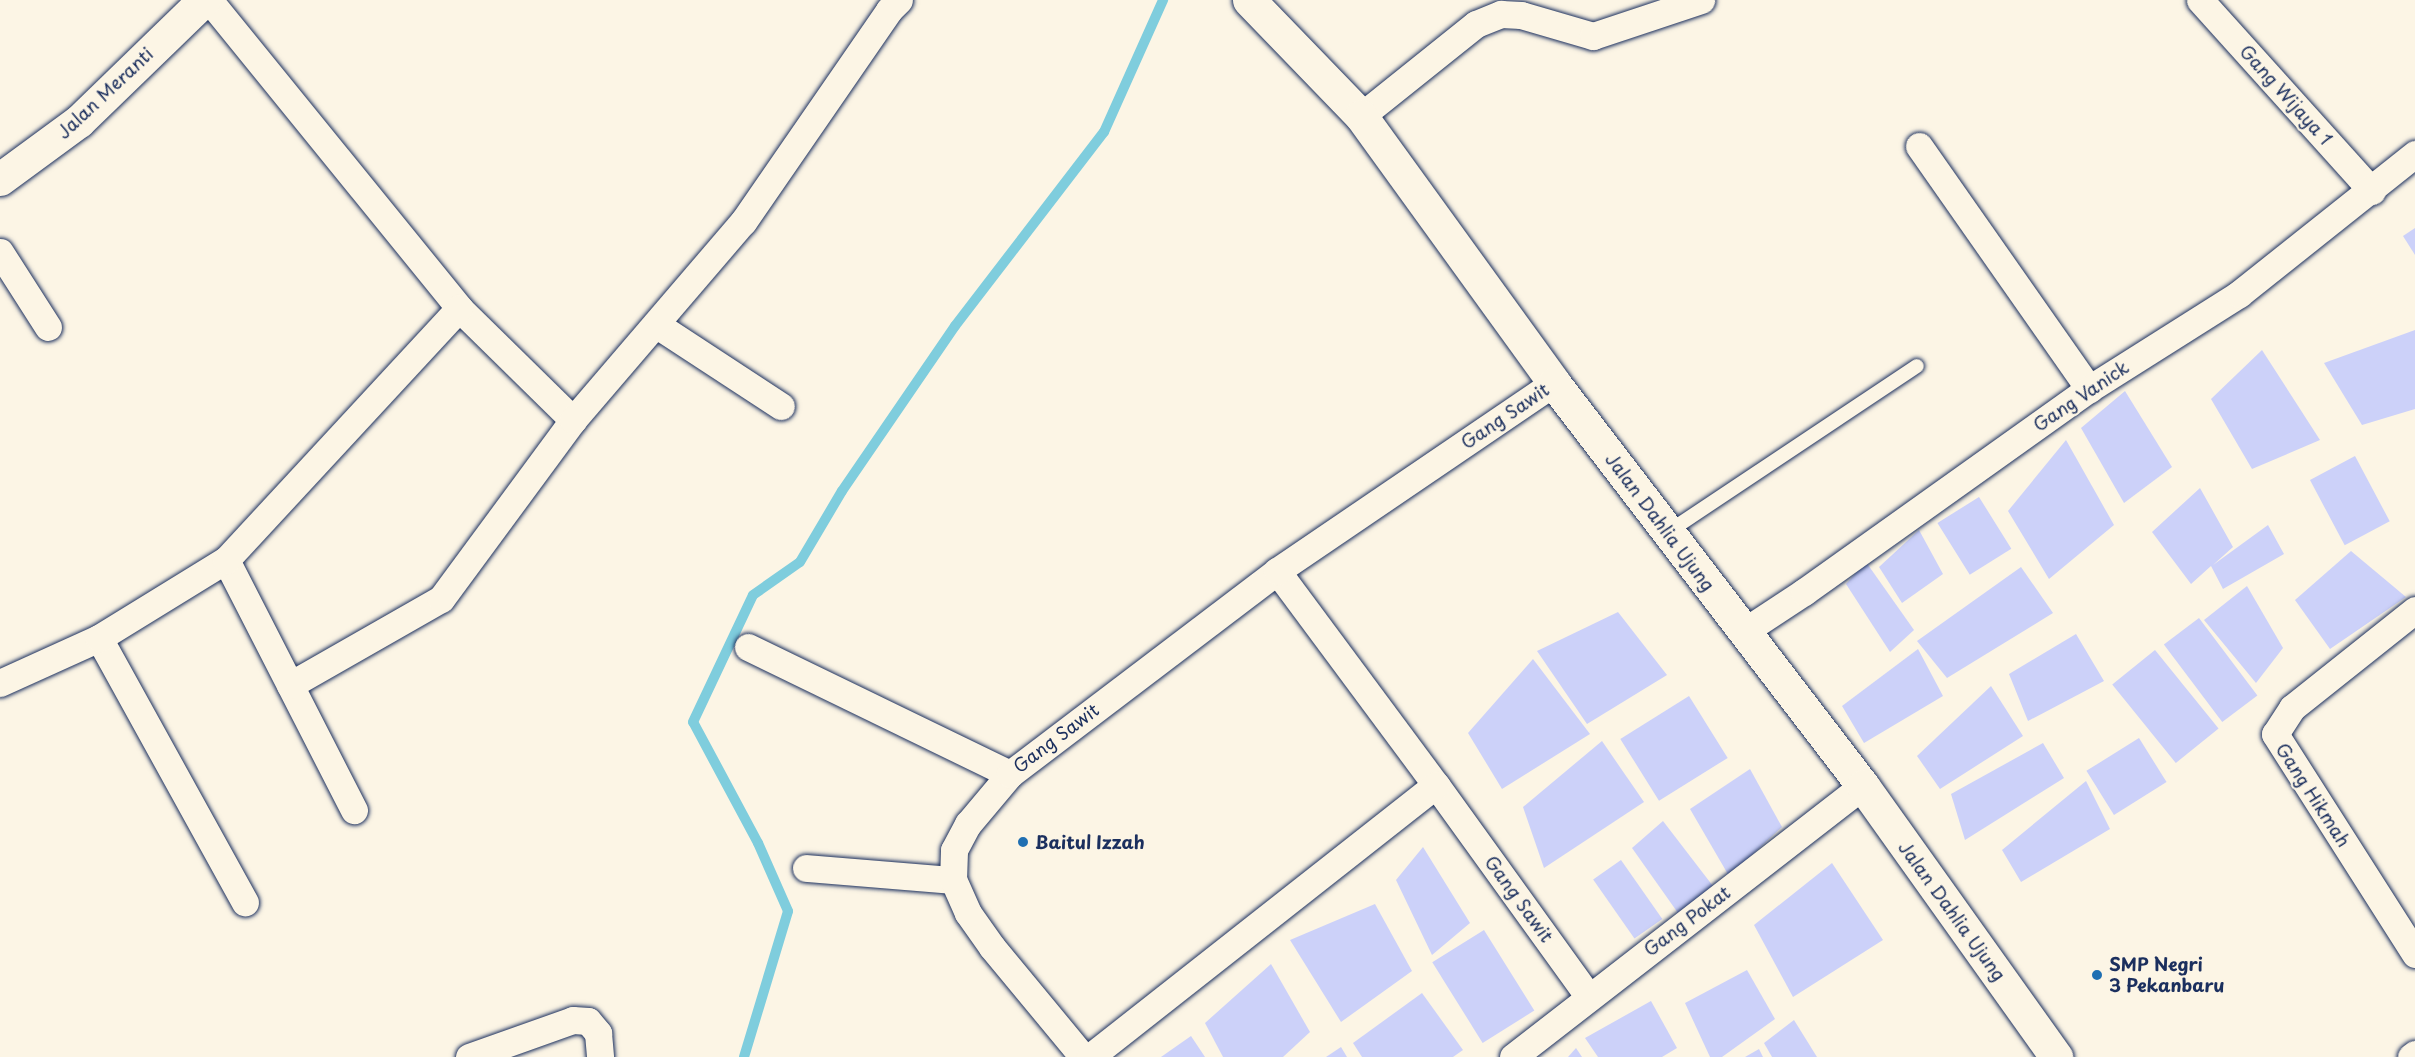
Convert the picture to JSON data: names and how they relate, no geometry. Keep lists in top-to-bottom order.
{
  "streets": {
    "main road": ["Jalan Meranti", "Jalan Dahlia Ujung"],
    "street": [
      "Gang Wijaya 1",
      "Gang Vanick",
      "Gang Sawit",
      "Gang Hikmah",
      "Gang Pokat"
    ]
  },
  "crossings": [
    ["Gang Wijaya 1", "Gang Vanick"],
    ["Gang Vanick", "Jalan Dahlia Ujung"],
    ["Gang Sawit", "Jalan Dahlia Ujung"],
    ["Gang Sawit", "Gang Pokat"],
    ["Jalan Dahlia Ujung", "Gang Pokat"]
  ],
  "places": ["Baitul Izzah", "SMP Negri 3 Pekanbaru"]
}
